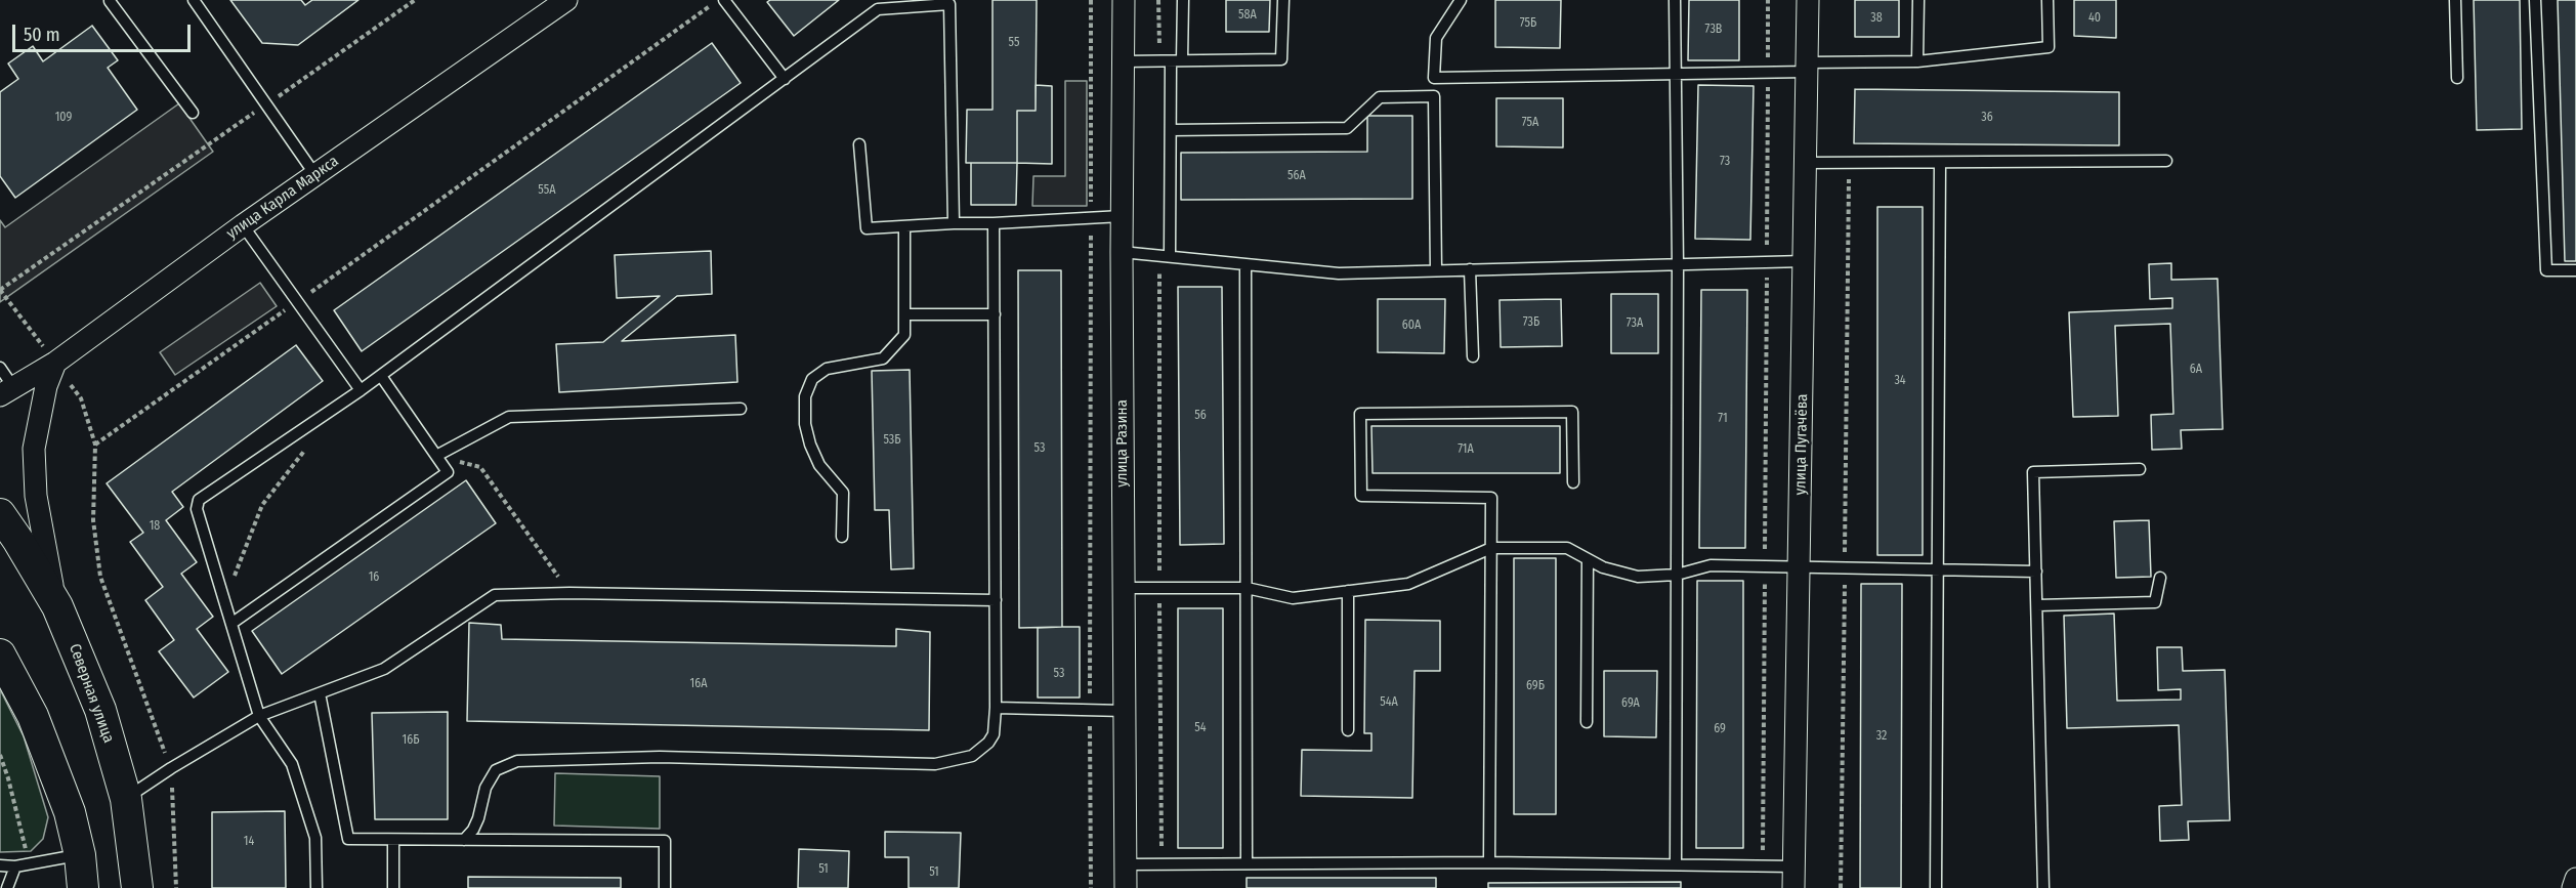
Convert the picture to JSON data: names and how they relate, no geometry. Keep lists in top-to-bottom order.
{
  "streets": {
    "street": [
      "улица Карла Маркса",
      "улица Разина",
      "улица Пугачёва",
      "Северная улица"
    ]
  },
  "house_numbers": [
    "58А",
    "38",
    "40",
    "75Б",
    "73В",
    "55",
    "109",
    "36",
    "75А",
    "73",
    "56А",
    "55А",
    "73Б",
    "73А",
    "60А",
    "6А",
    "34",
    "56",
    "71",
    "53Б",
    "53",
    "71А",
    "18",
    "16",
    "53",
    "16А",
    "69Б",
    "54А",
    "69А",
    "54",
    "69",
    "32",
    "16Б",
    "14",
    "51",
    "51"
  ],
  "scale_bar": "50 m"
}
